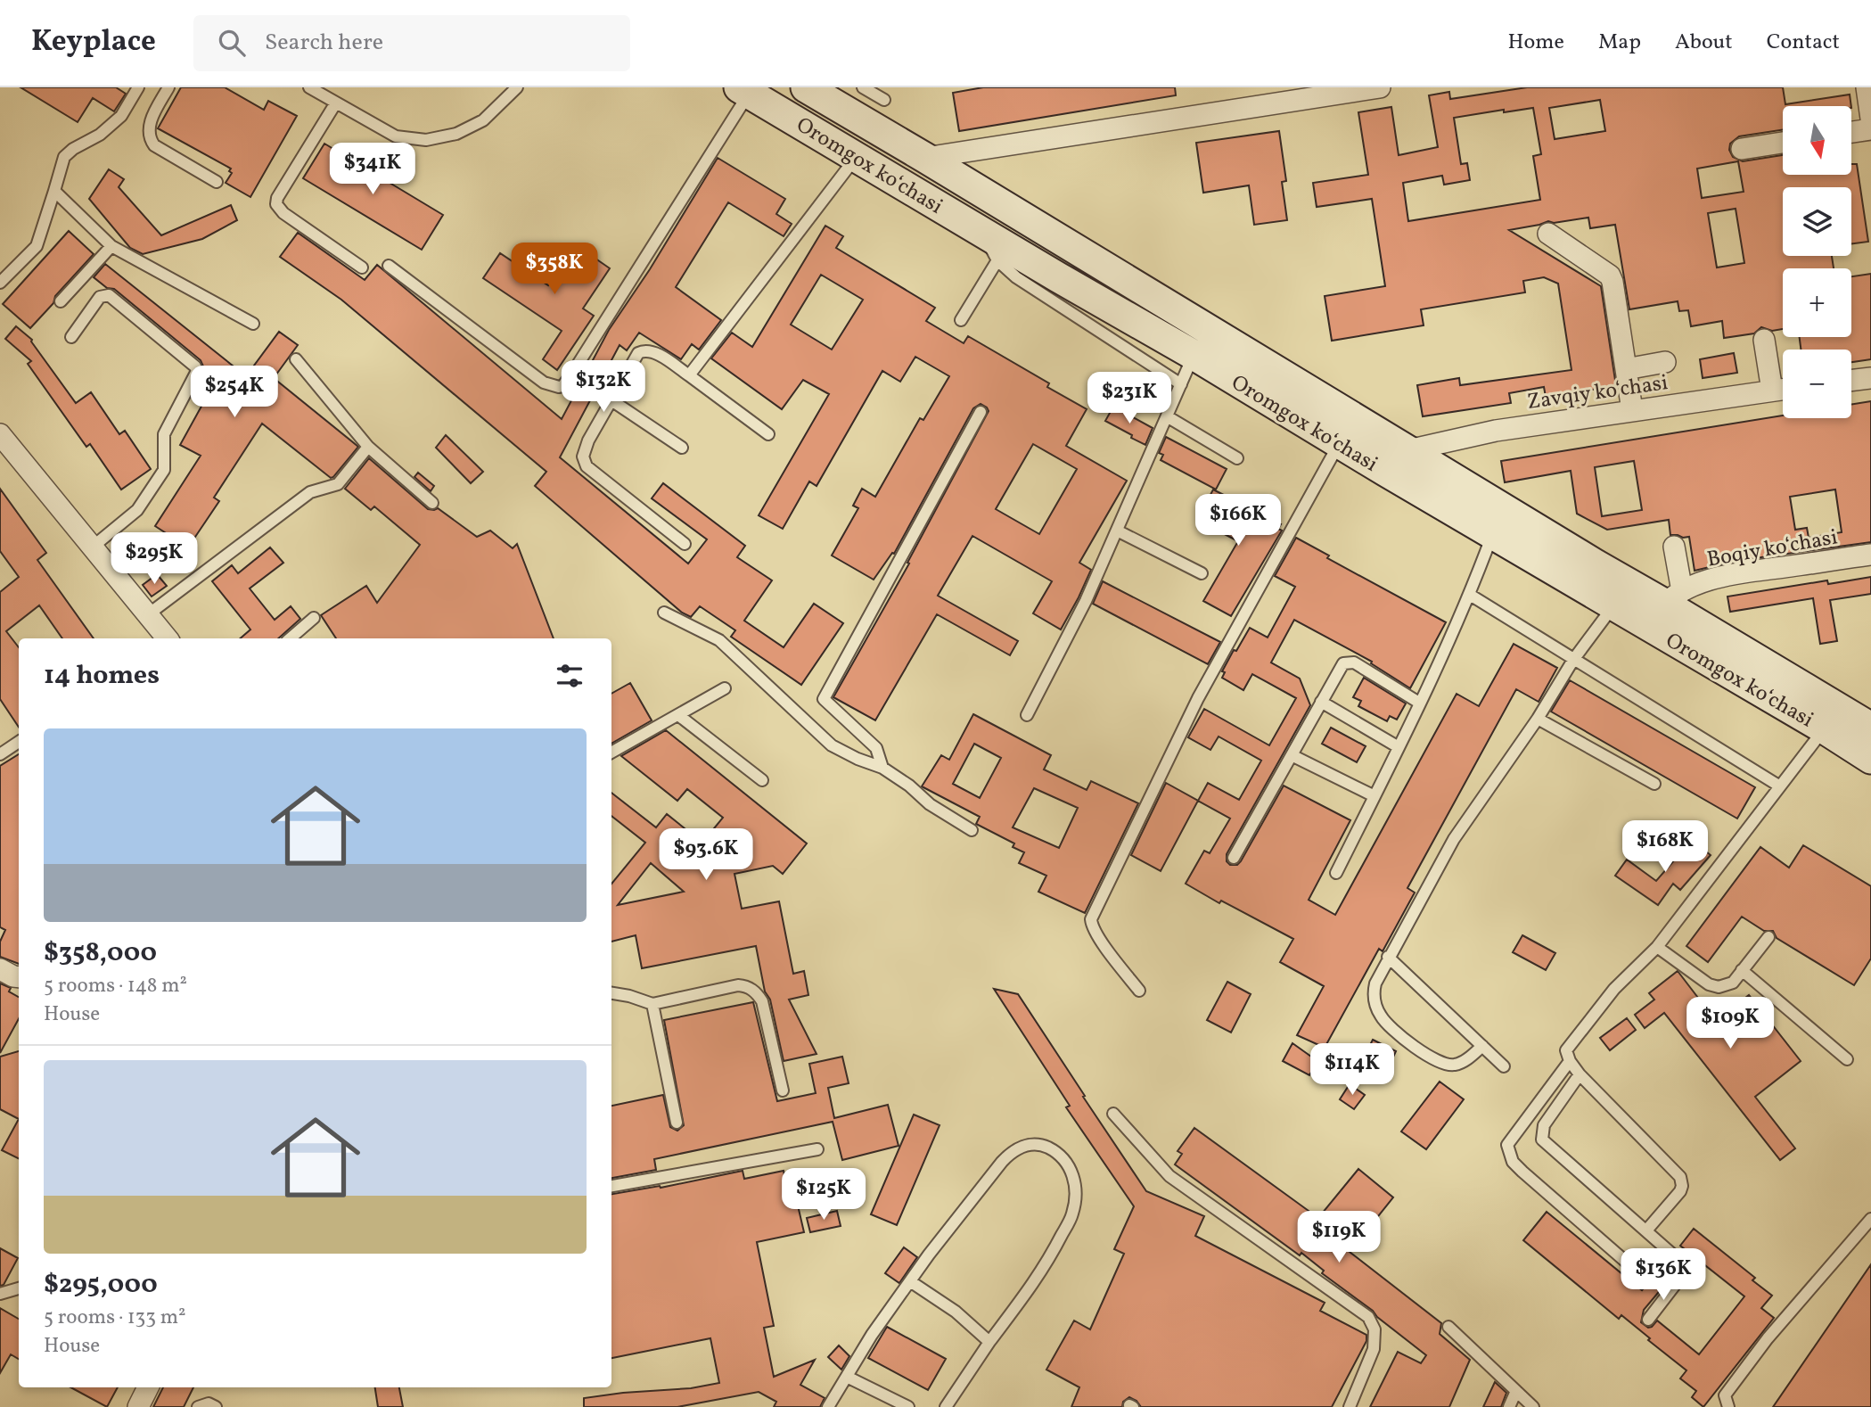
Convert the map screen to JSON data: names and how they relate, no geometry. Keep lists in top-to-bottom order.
{
  "streets": {
    "main road": ["Oromgox ko‘chasi"],
    "street": ["Zavqiy koʻchasi", "Boqiy koʻchasi"]
  },
  "crossings": [
    ["Oromgox ko‘chasi", "Zavqiy koʻchasi"],
    ["Oromgox ko‘chasi", "Boqiy koʻchasi"]
  ],
  "north": "bottom",
  "page": {
    "header": "Keyplace",
    "search": "Search here",
    "nav": [
      "Home",
      "Map",
      "About",
      "Contact"
    ],
    "map_buttons": ["+", "−"],
    "price": [
      "$341K",
      "$358K",
      "$132K",
      "$254K",
      "$231K",
      "$166K",
      "$295K",
      "$168K",
      "$93.6K",
      "$109K",
      "$114K",
      "$125K",
      "$119K",
      "$136K"
    ],
    "heading": "14 homes",
    "list": [
      {
        "name": "$358,000",
        "note": "5 rooms · 148 m² · House"
      },
      {
        "name": "$295,000",
        "note": "5 rooms · 133 m² · House"
      }
    ]
  }
}
